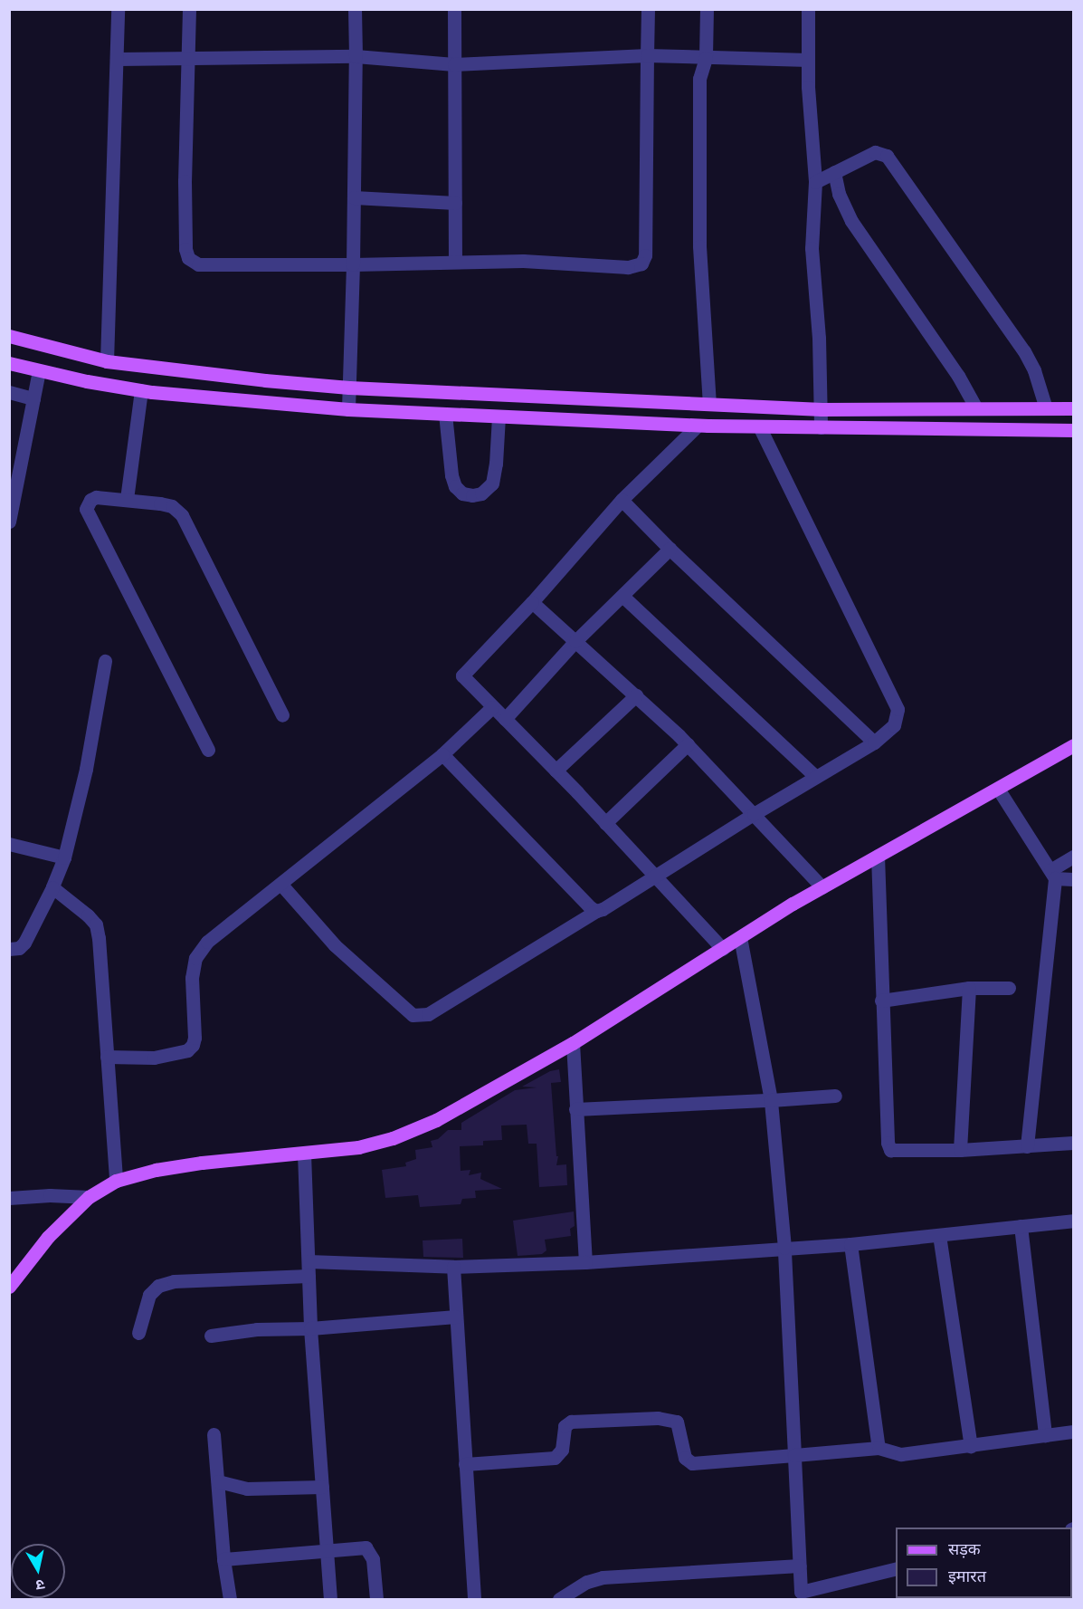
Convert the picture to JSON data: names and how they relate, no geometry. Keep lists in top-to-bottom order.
{
  "legend": ["सड़क", "इमारत"],
  "north": "bottom"
}
